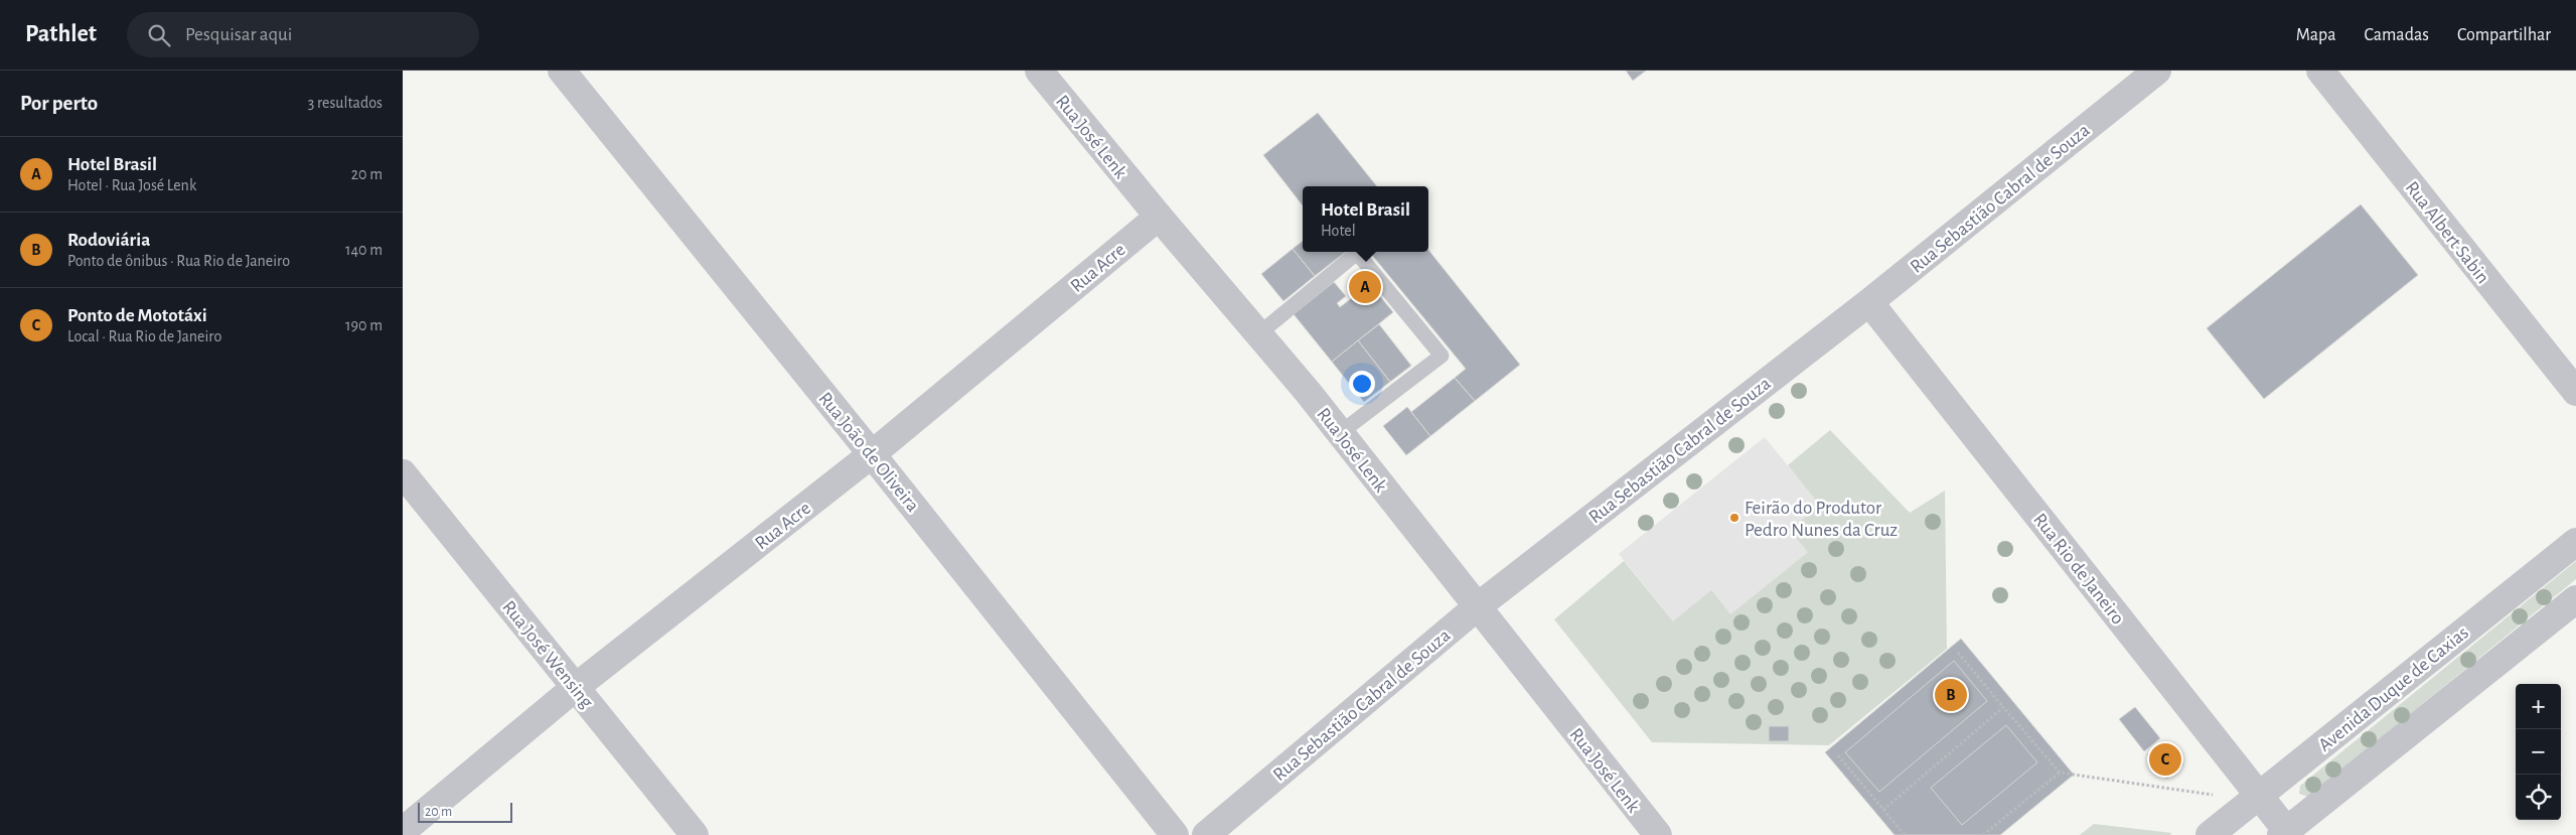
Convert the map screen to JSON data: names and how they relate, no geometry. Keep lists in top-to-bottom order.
{
  "streets": {
    "street": [
      "Rua José Lenk",
      "Rua Sebastião Cabral de Souza",
      "Rua Albert Sabin",
      "Rua Acre",
      "Rua João de Oliveira",
      "Rua Rio de Janeiro",
      "Rua José Wensing",
      "Avenida Duque de Caxias"
    ]
  },
  "crossings": [
    ["Rua José Lenk", "Rua Sebastião Cabral de Souza"],
    ["Rua José Lenk", "Rua Acre"],
    ["Rua Sebastião Cabral de Souza", "Rua Rio de Janeiro"],
    ["Rua Acre", "Rua João de Oliveira"],
    ["Rua Acre", "Rua José Wensing"],
    ["Rua Rio de Janeiro", "Avenida Duque de Caxias"]
  ],
  "places": ["Feirão do Produtor Pedro Nunes da Cruz"],
  "scale_bar": "20 m",
  "page": {
    "header": "Pathlet",
    "search": "Pesquisar aqui",
    "nav": ["Mapa", "Camadas", "Compartilhar"],
    "heading": ["Por perto", "3 resultados"],
    "list": [
      {
        "mark": "A",
        "name": "Hotel Brasil",
        "note": "Hotel · Rua José Lenk",
        "value": "20 m"
      },
      {
        "mark": "B",
        "name": "Rodoviária",
        "note": "Ponto de ônibus · Rua Rio de Janeiro",
        "value": "140 m"
      },
      {
        "mark": "C",
        "name": "Ponto de Mototáxi",
        "note": "Local · Rua Rio de Janeiro",
        "value": "190 m"
      }
    ],
    "popup": ["Hotel Brasil", "Hotel"],
    "pins": ["A", "B", "C"],
    "map_buttons": ["+", "−"],
    "scale": "20 m"
  }
}
